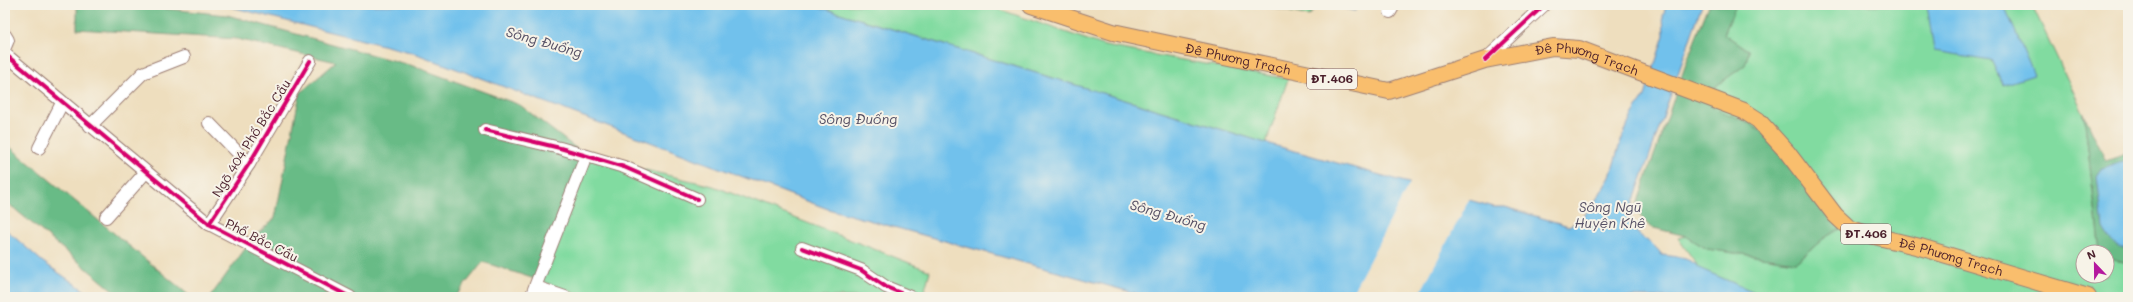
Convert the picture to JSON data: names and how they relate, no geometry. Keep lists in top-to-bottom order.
{
  "streets": {
    "main road": ["Đê Phương Trạch", "ĐT.406"],
    "street": ["Ngõ 404 Phố Bắc Cầu", "Phố Bắc Cầu"]
  },
  "crossings": [
    ["Ngõ 404 Phố Bắc Cầu", "Phố Bắc Cầu"]
  ],
  "water": ["Sông Đuống", "Sông Ngũ Huyện Khê"],
  "north": "top"
}
